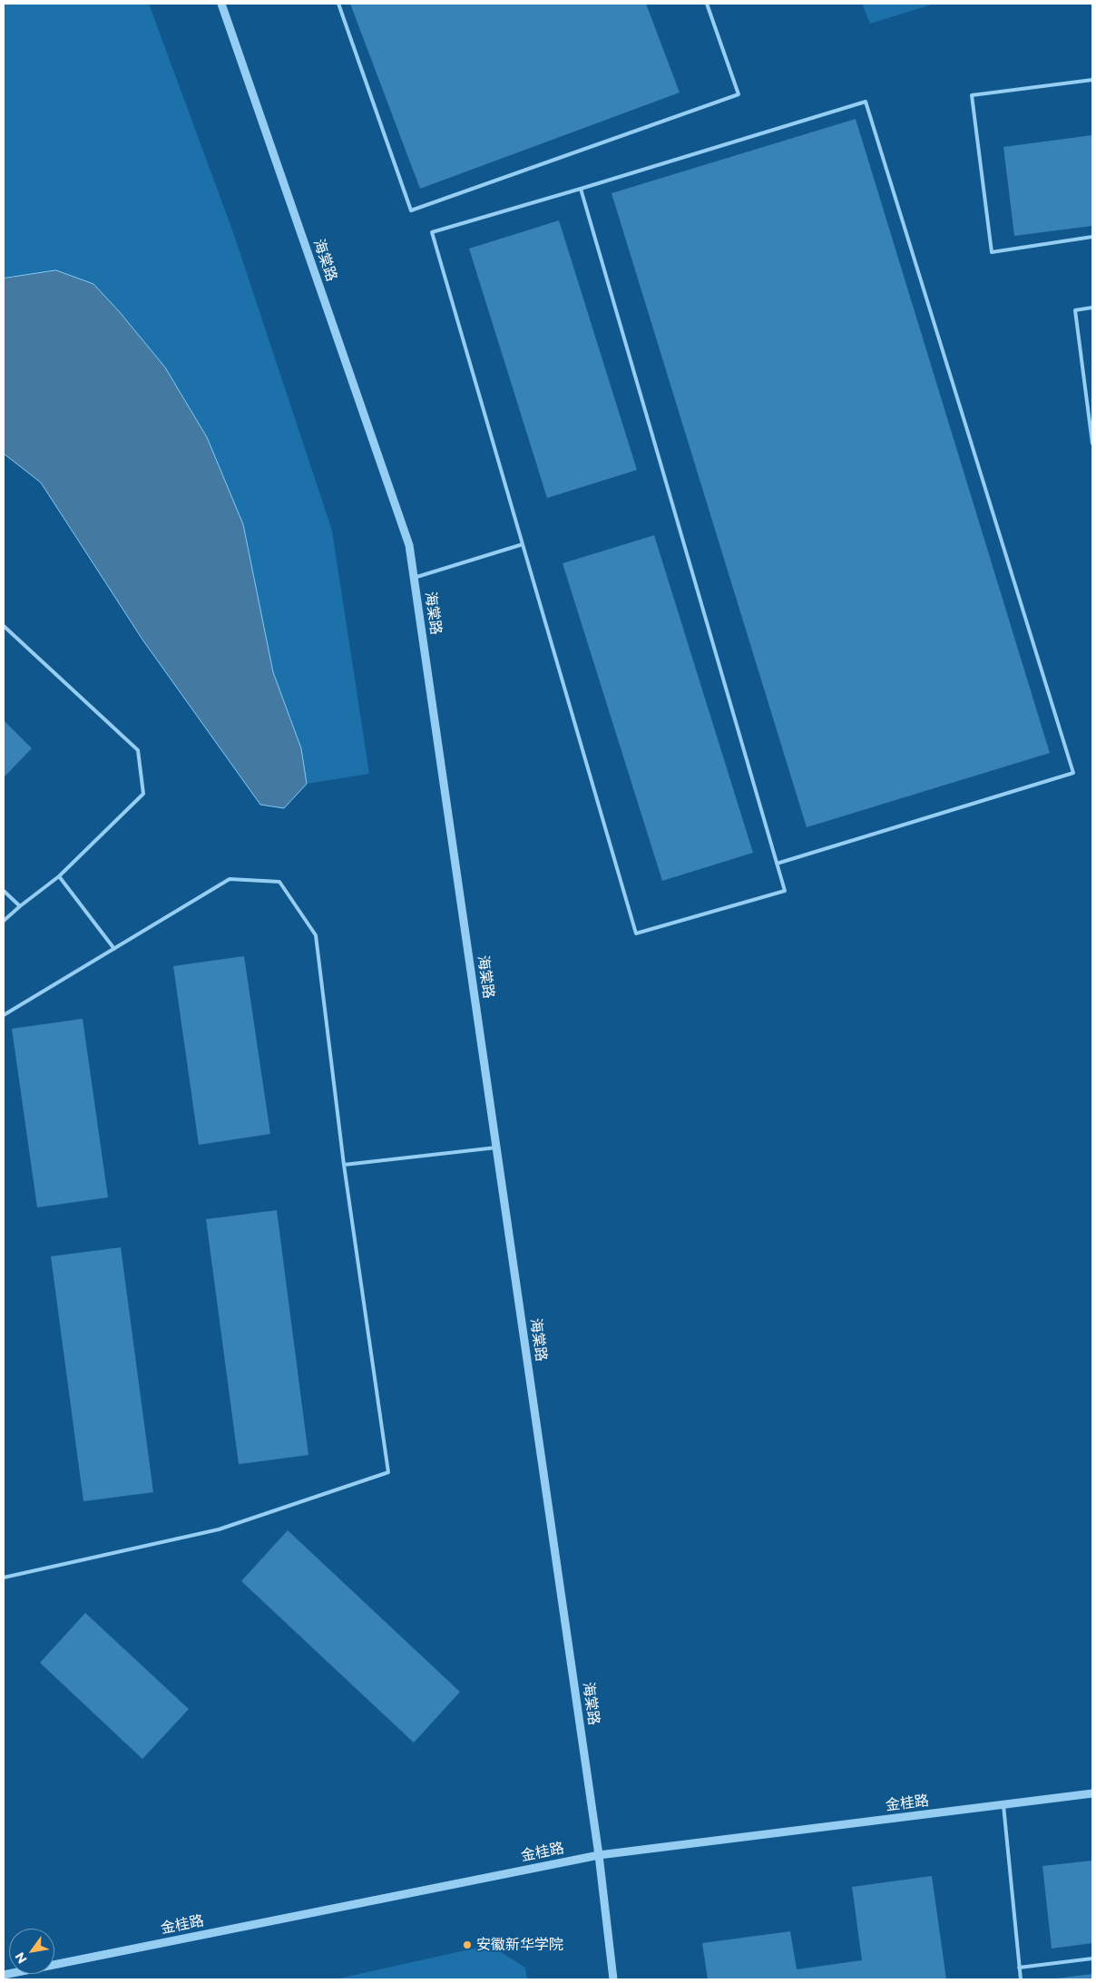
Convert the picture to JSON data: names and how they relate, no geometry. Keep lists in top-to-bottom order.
{
  "streets": {
    "street": ["海棠路", "金桂路"]
  },
  "crossings": [
    ["海棠路", "金桂路"]
  ],
  "places": ["安徽新华学院"],
  "north": "bottom left"
}
